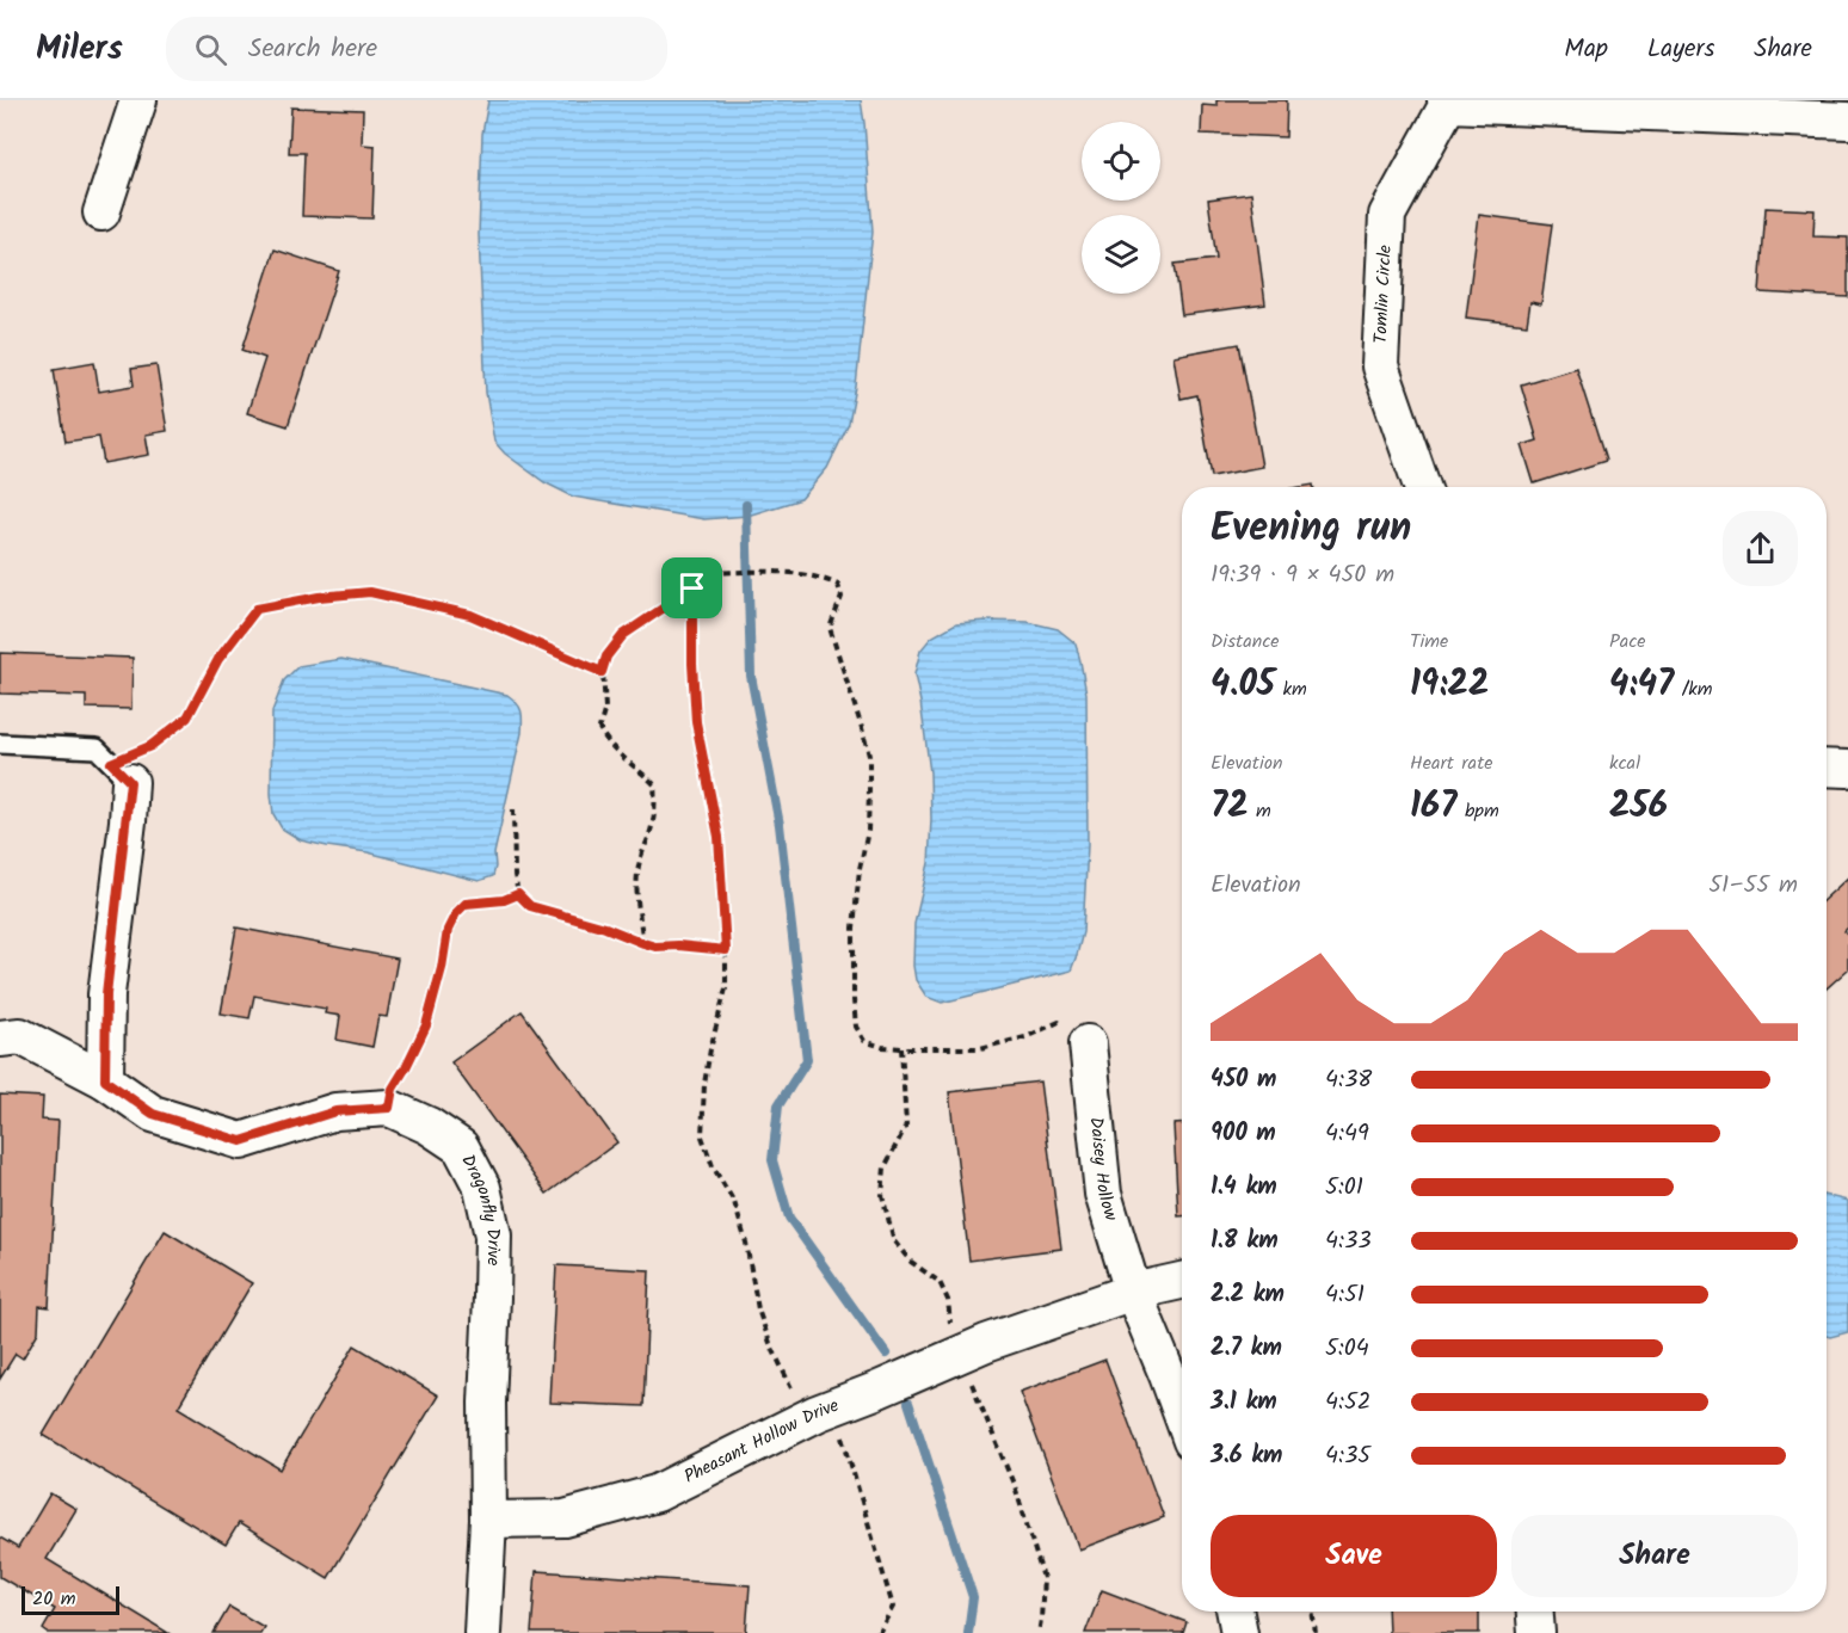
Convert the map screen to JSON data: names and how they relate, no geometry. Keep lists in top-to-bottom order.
{
  "streets": {
    "street": [
      "Tomlin Circle",
      "Daisey Hollow",
      "Dragonfly Drive",
      "Pheasant Hollow Drive"
    ]
  },
  "crossings": [
    ["Daisey Hollow", "Pheasant Hollow Drive"],
    ["Dragonfly Drive", "Pheasant Hollow Drive"]
  ],
  "scale_bar": "20 m",
  "page": {
    "header": "Milers",
    "search": "Search here",
    "nav": ["Map", "Layers", "Share"],
    "heading": ["Evening run", "19:39 · 9 × 450 m"],
    "stats": [
      ["Distance", "4.05 km"],
      ["Time", "19:22"],
      ["Pace", "4:47 /km"],
      ["Elevation", "72 m"],
      ["Heart rate", "167 bpm"],
      ["kcal", "256"]
    ],
    "chart": ["Elevation", "51–55 m"],
    "list": [
      {
        "name": "450 m",
        "note": "4:38"
      },
      {
        "name": "900 m",
        "note": "4:49"
      },
      {
        "name": "1.4 km",
        "note": "5:01"
      },
      {
        "name": "1.8 km",
        "note": "4:33"
      },
      {
        "name": "2.2 km",
        "note": "4:51"
      },
      {
        "name": "2.7 km",
        "note": "5:04"
      },
      {
        "name": "3.1 km",
        "note": "4:52"
      },
      {
        "name": "3.6 km",
        "note": "4:35"
      }
    ],
    "buttons": ["Save", "Share"],
    "scale": "20 m"
  }
}
